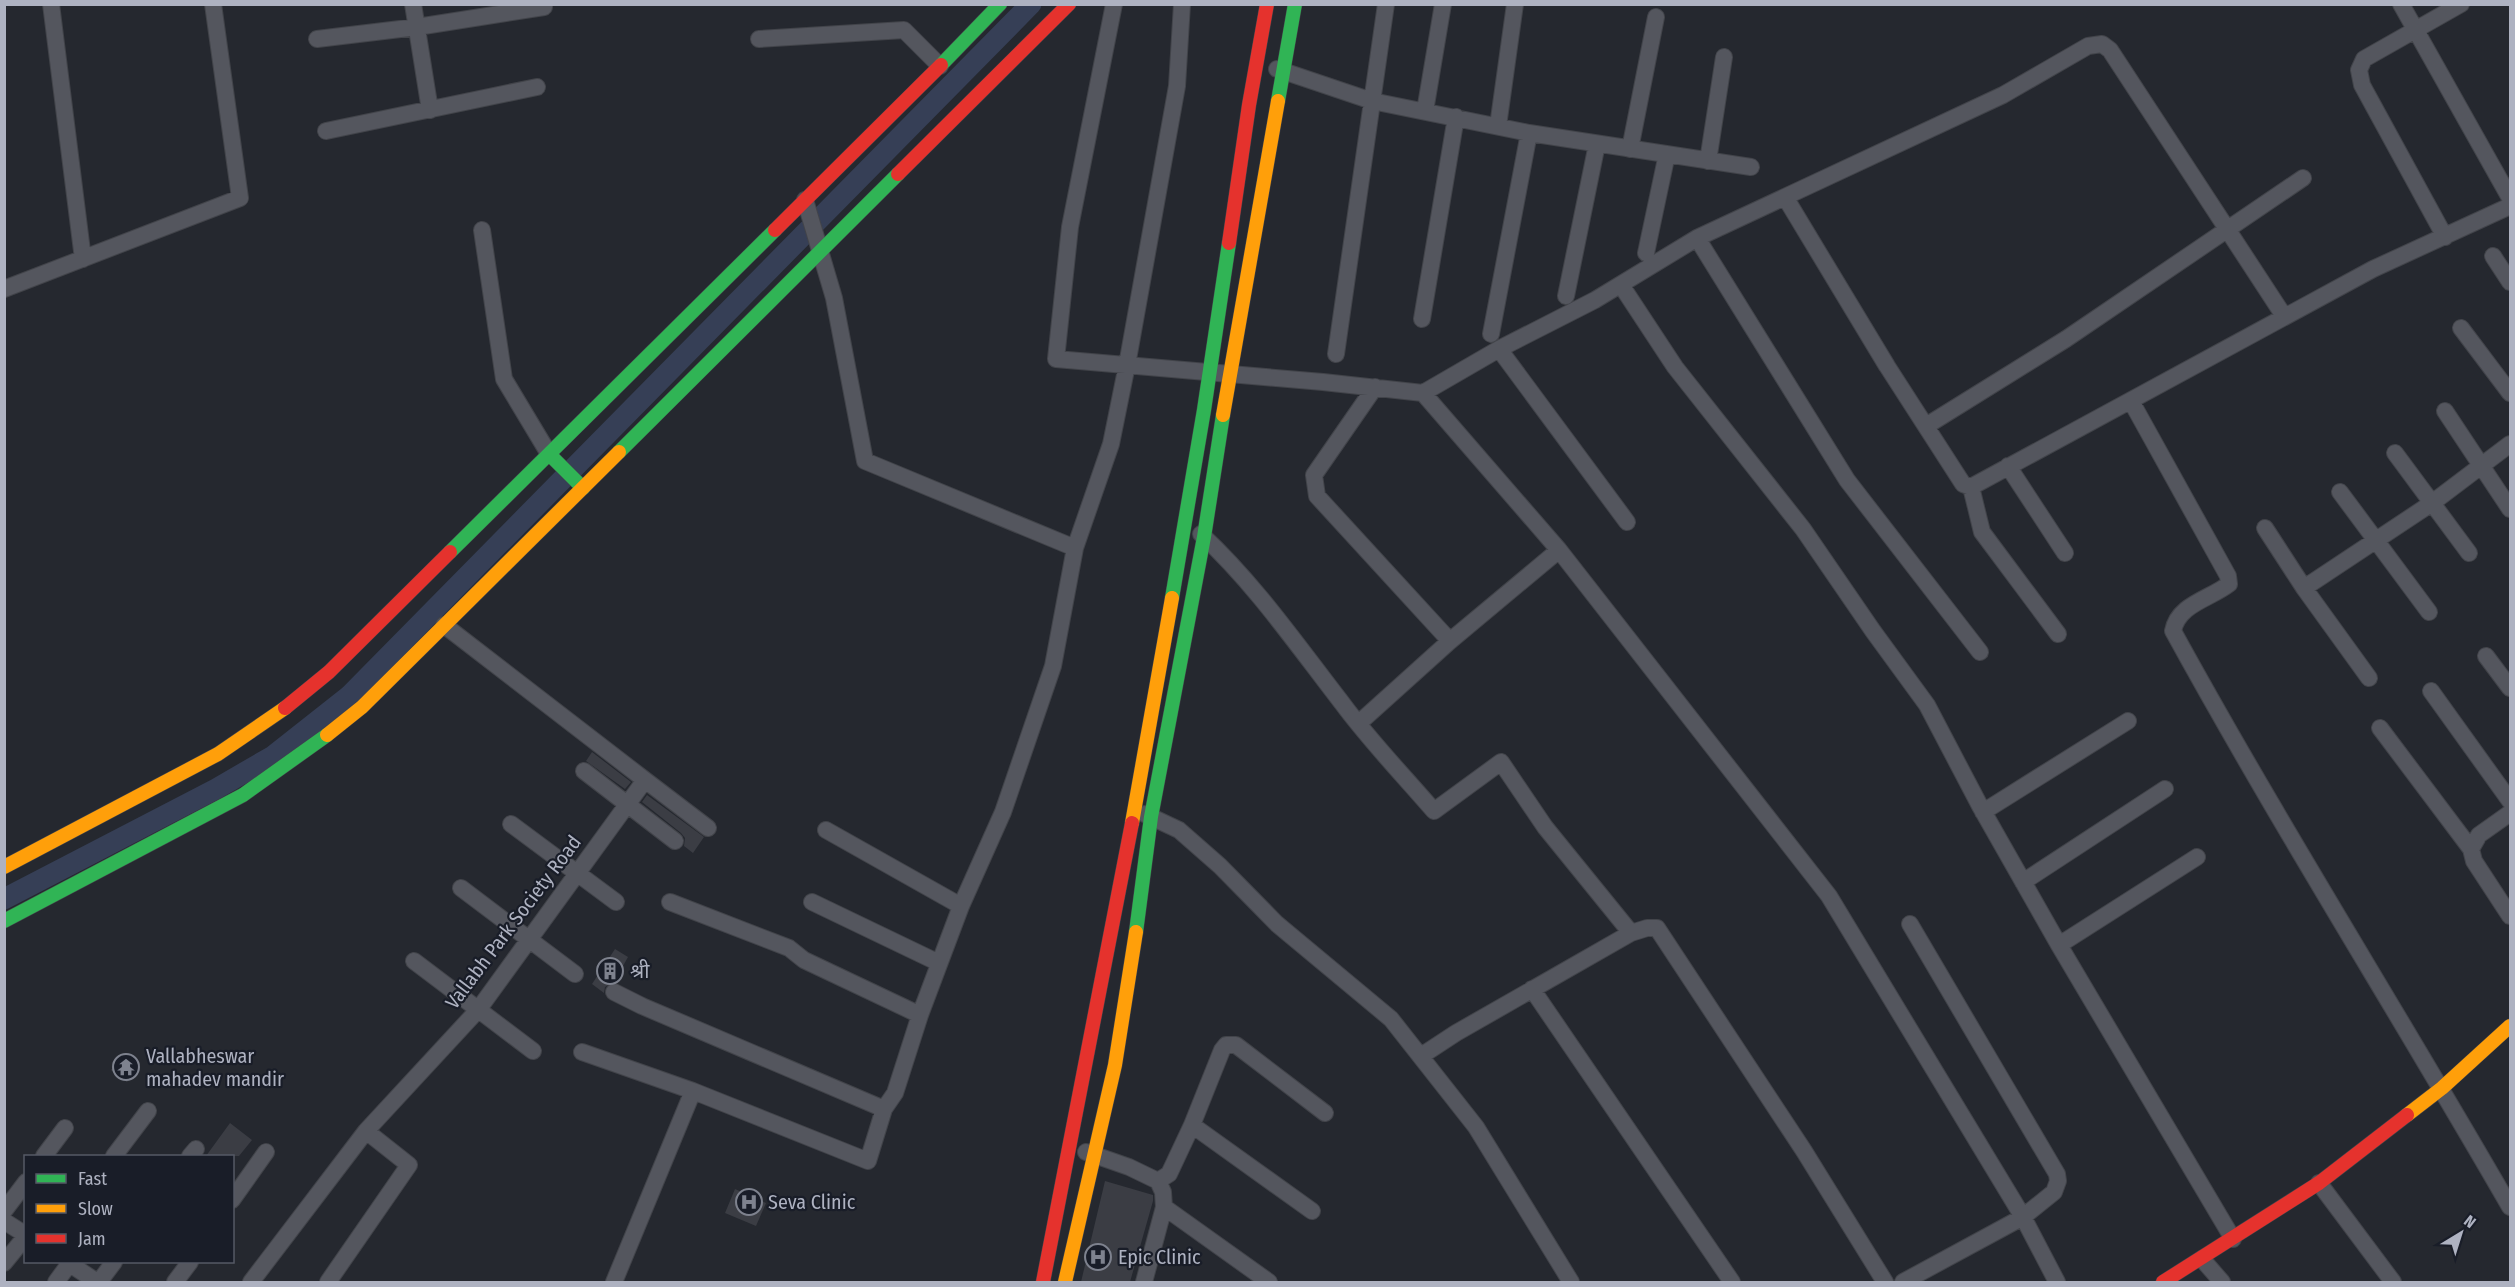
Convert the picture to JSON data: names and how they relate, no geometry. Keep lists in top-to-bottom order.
{
  "streets": {
    "street": ["Vallabh Park Society Road"]
  },
  "places": {
    "building": ["श्री"],
    "temple": ["Vallabheswar mahadev mandir"],
    "hospital": ["Seva Clinic", "Epic Clinic"]
  },
  "legend": ["Fast", "Slow", "Jam"],
  "north": "top right"
}
